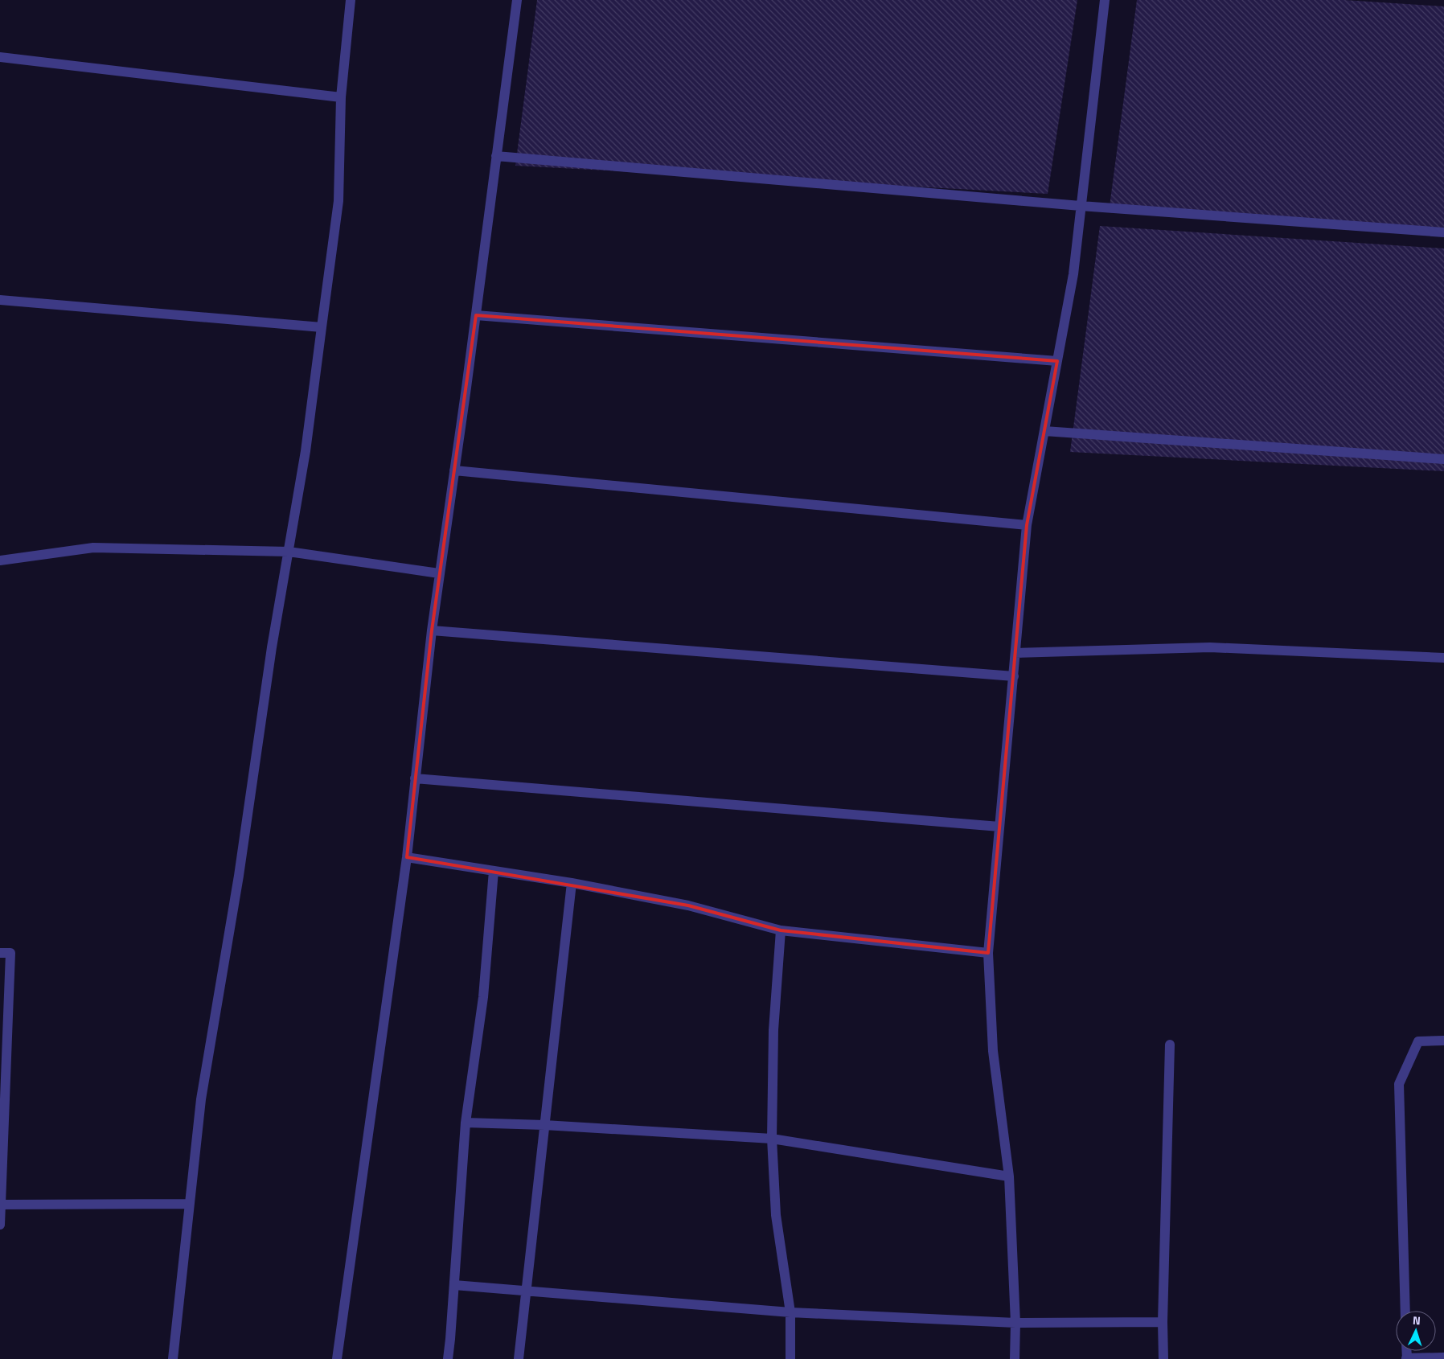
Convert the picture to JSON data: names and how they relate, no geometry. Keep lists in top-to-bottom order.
{
  "north": "top"
}
